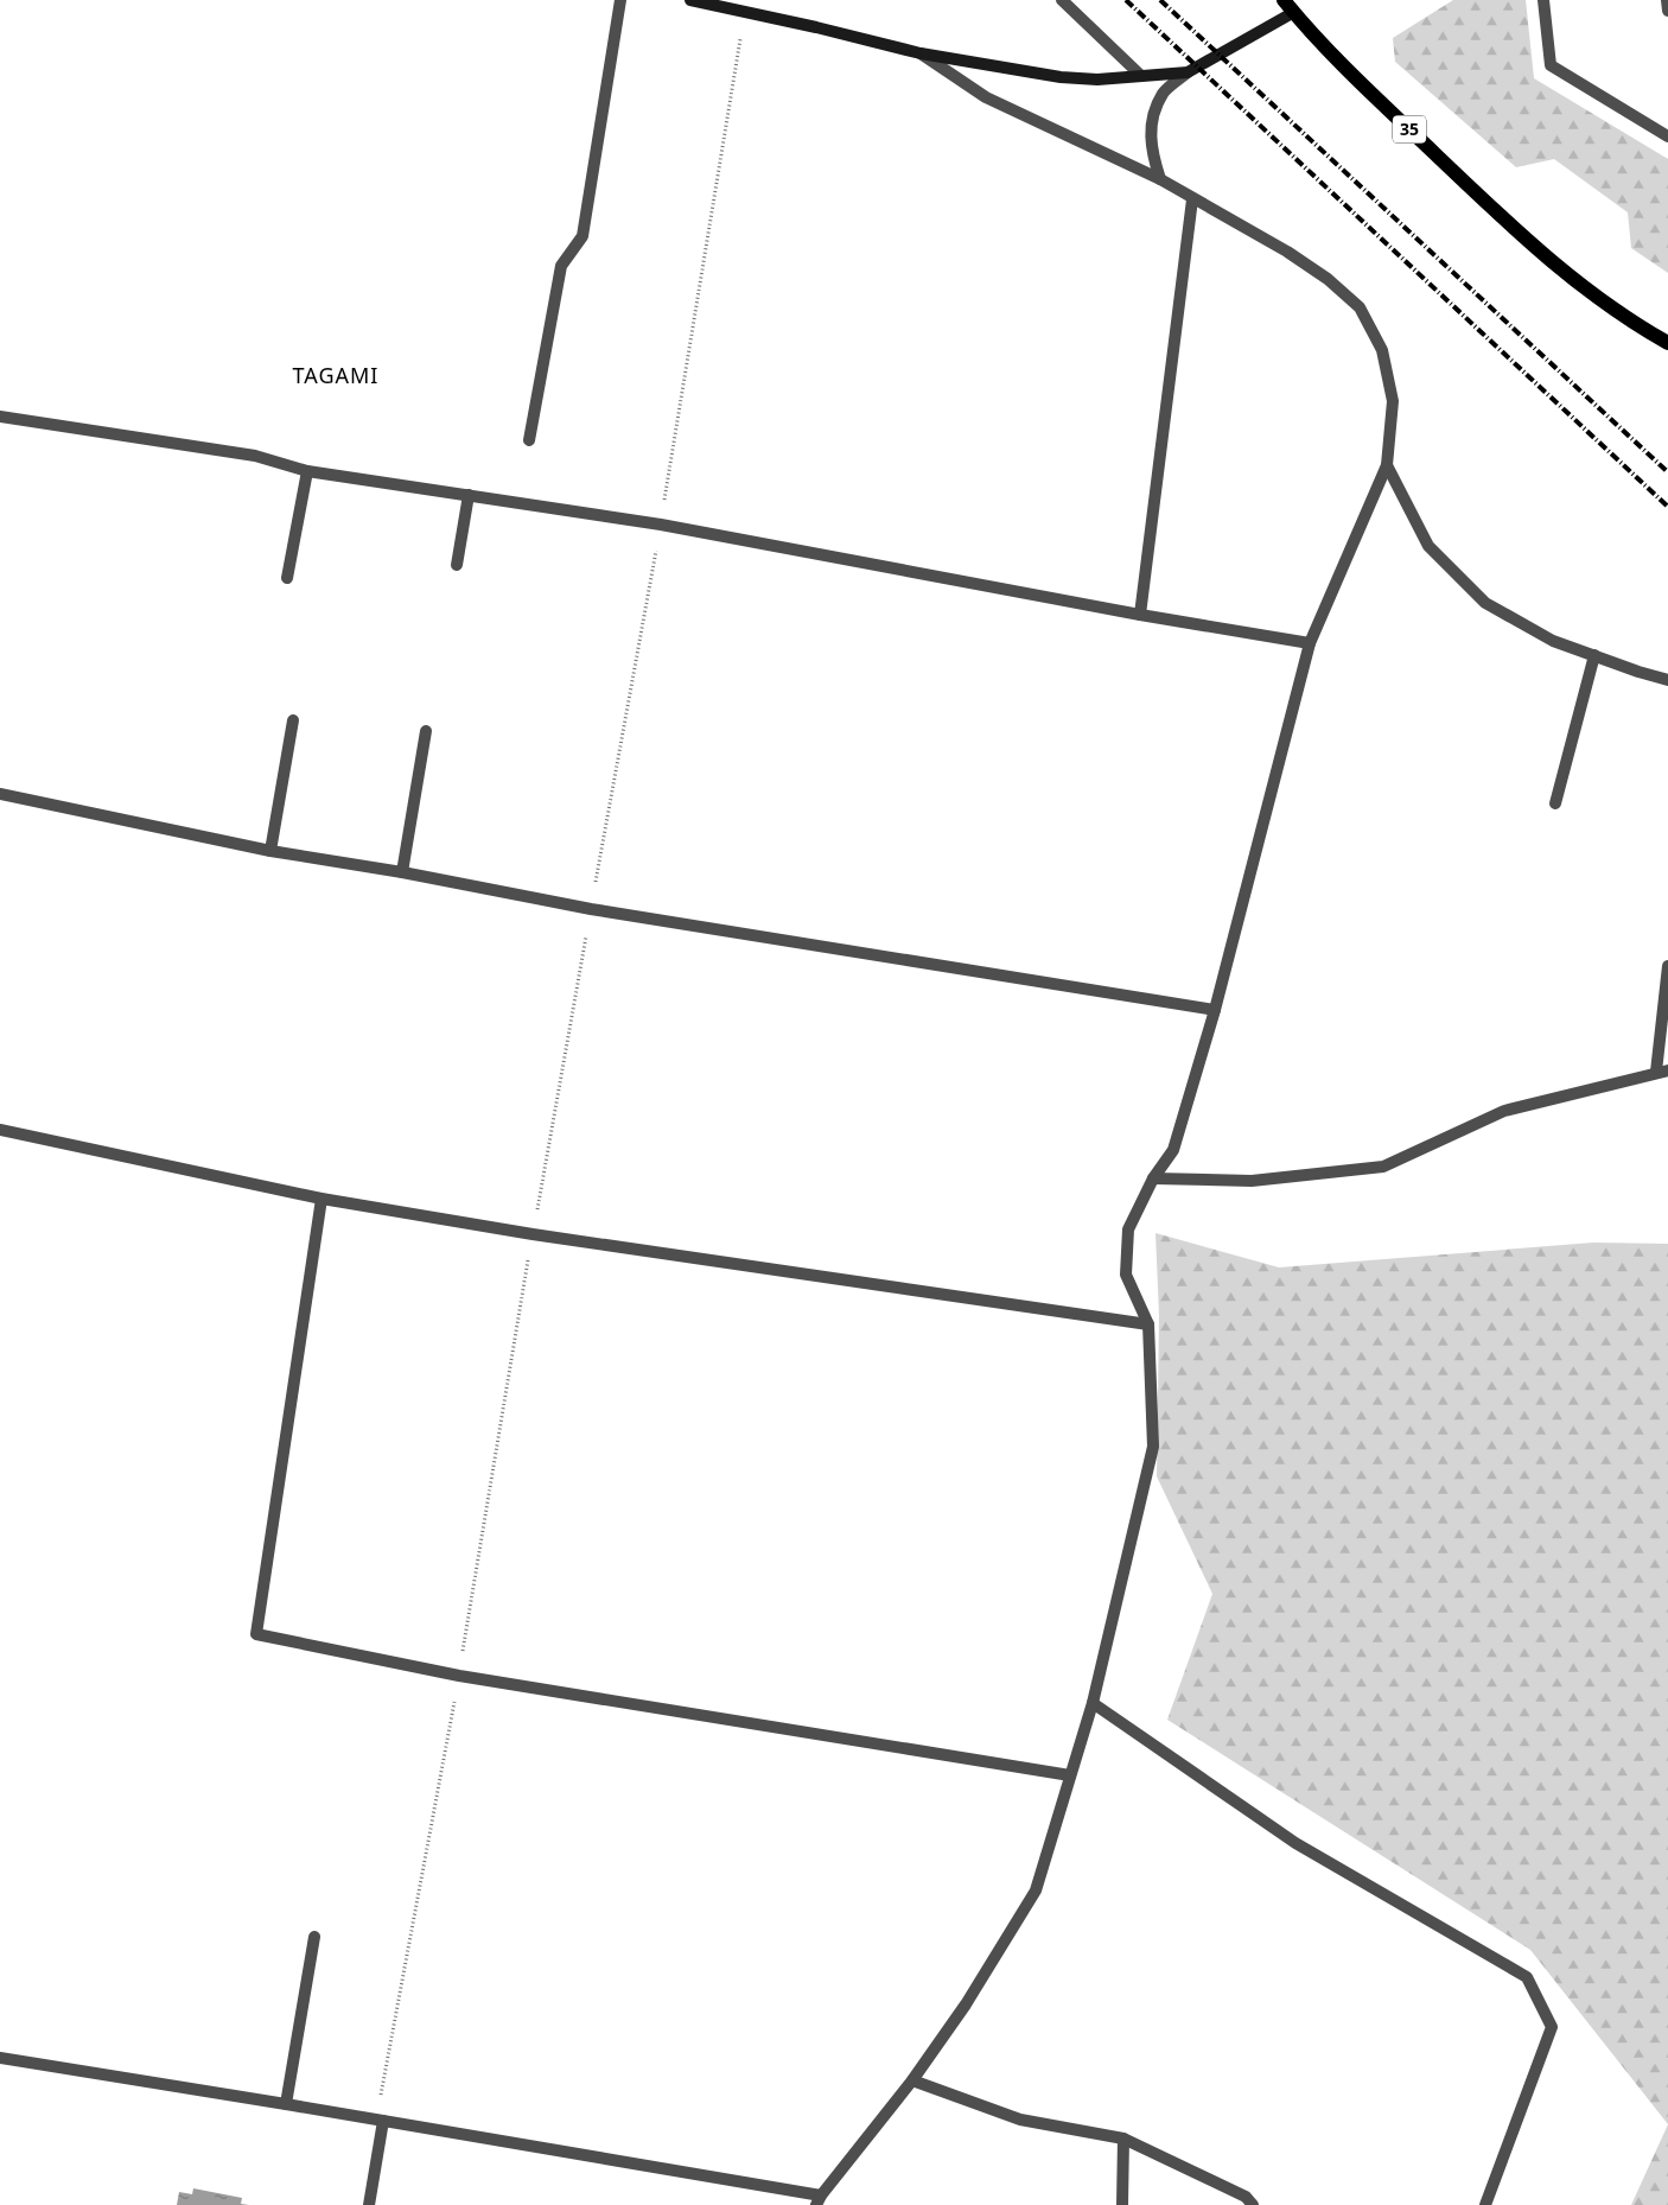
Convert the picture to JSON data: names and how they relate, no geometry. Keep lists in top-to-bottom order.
{
  "streets": {
    "main road": ["35"]
  },
  "districts": ["TAGAMI"]
}
